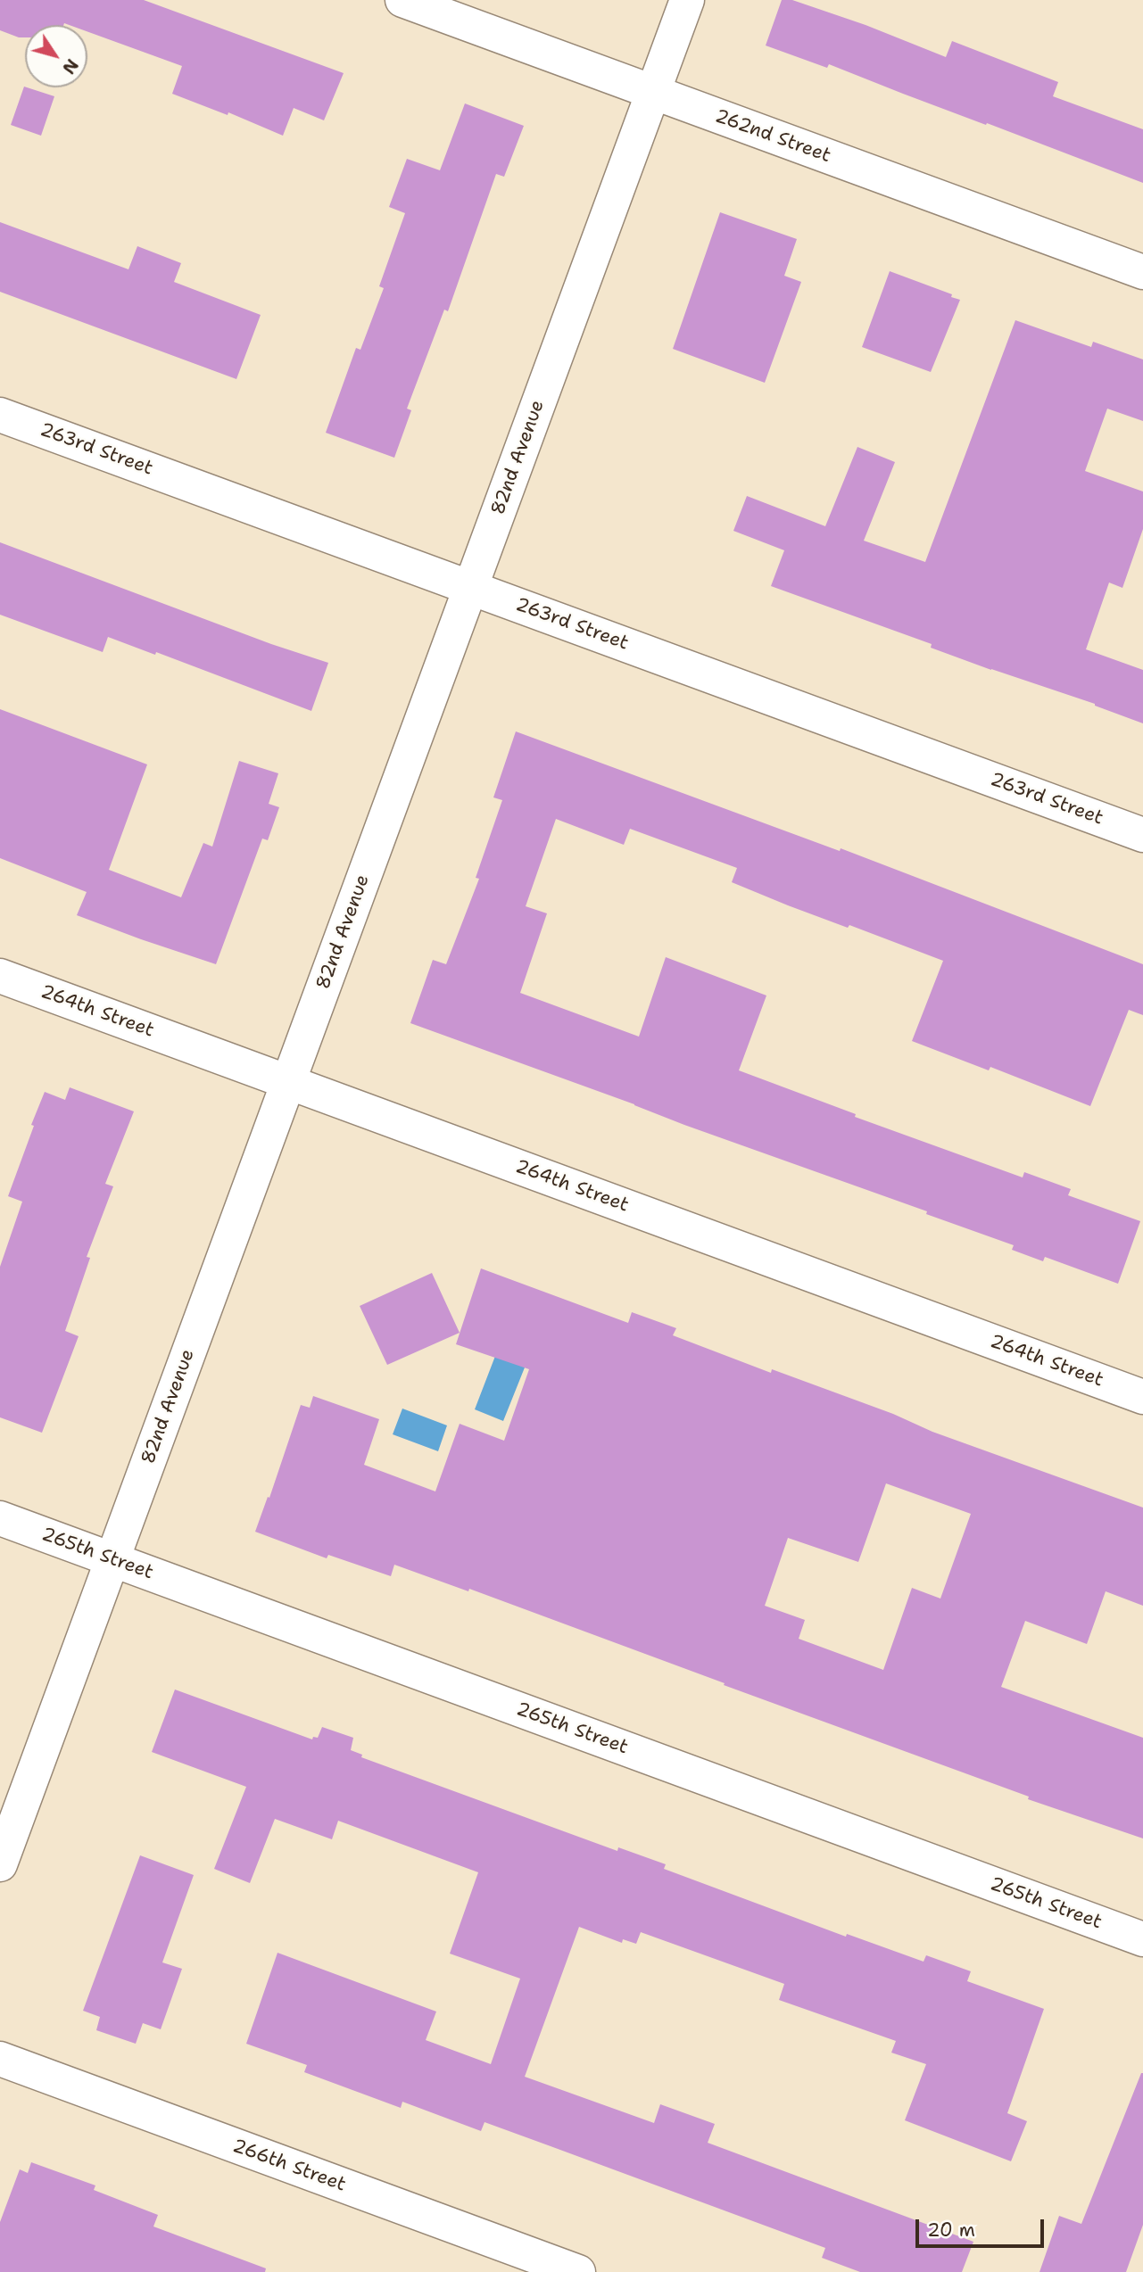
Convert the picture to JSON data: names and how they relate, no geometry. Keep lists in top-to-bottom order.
{
  "streets": {
    "street": [
      "262nd Street",
      "263rd Street",
      "82nd Avenue",
      "264th Street",
      "265th Street",
      "266th Street"
    ]
  },
  "crossings": [
    ["262nd Street", "82nd Avenue"],
    ["263rd Street", "82nd Avenue"],
    ["82nd Avenue", "264th Street"],
    ["82nd Avenue", "265th Street"]
  ],
  "scale_bar": "20 m",
  "north": "bottom right"
}
